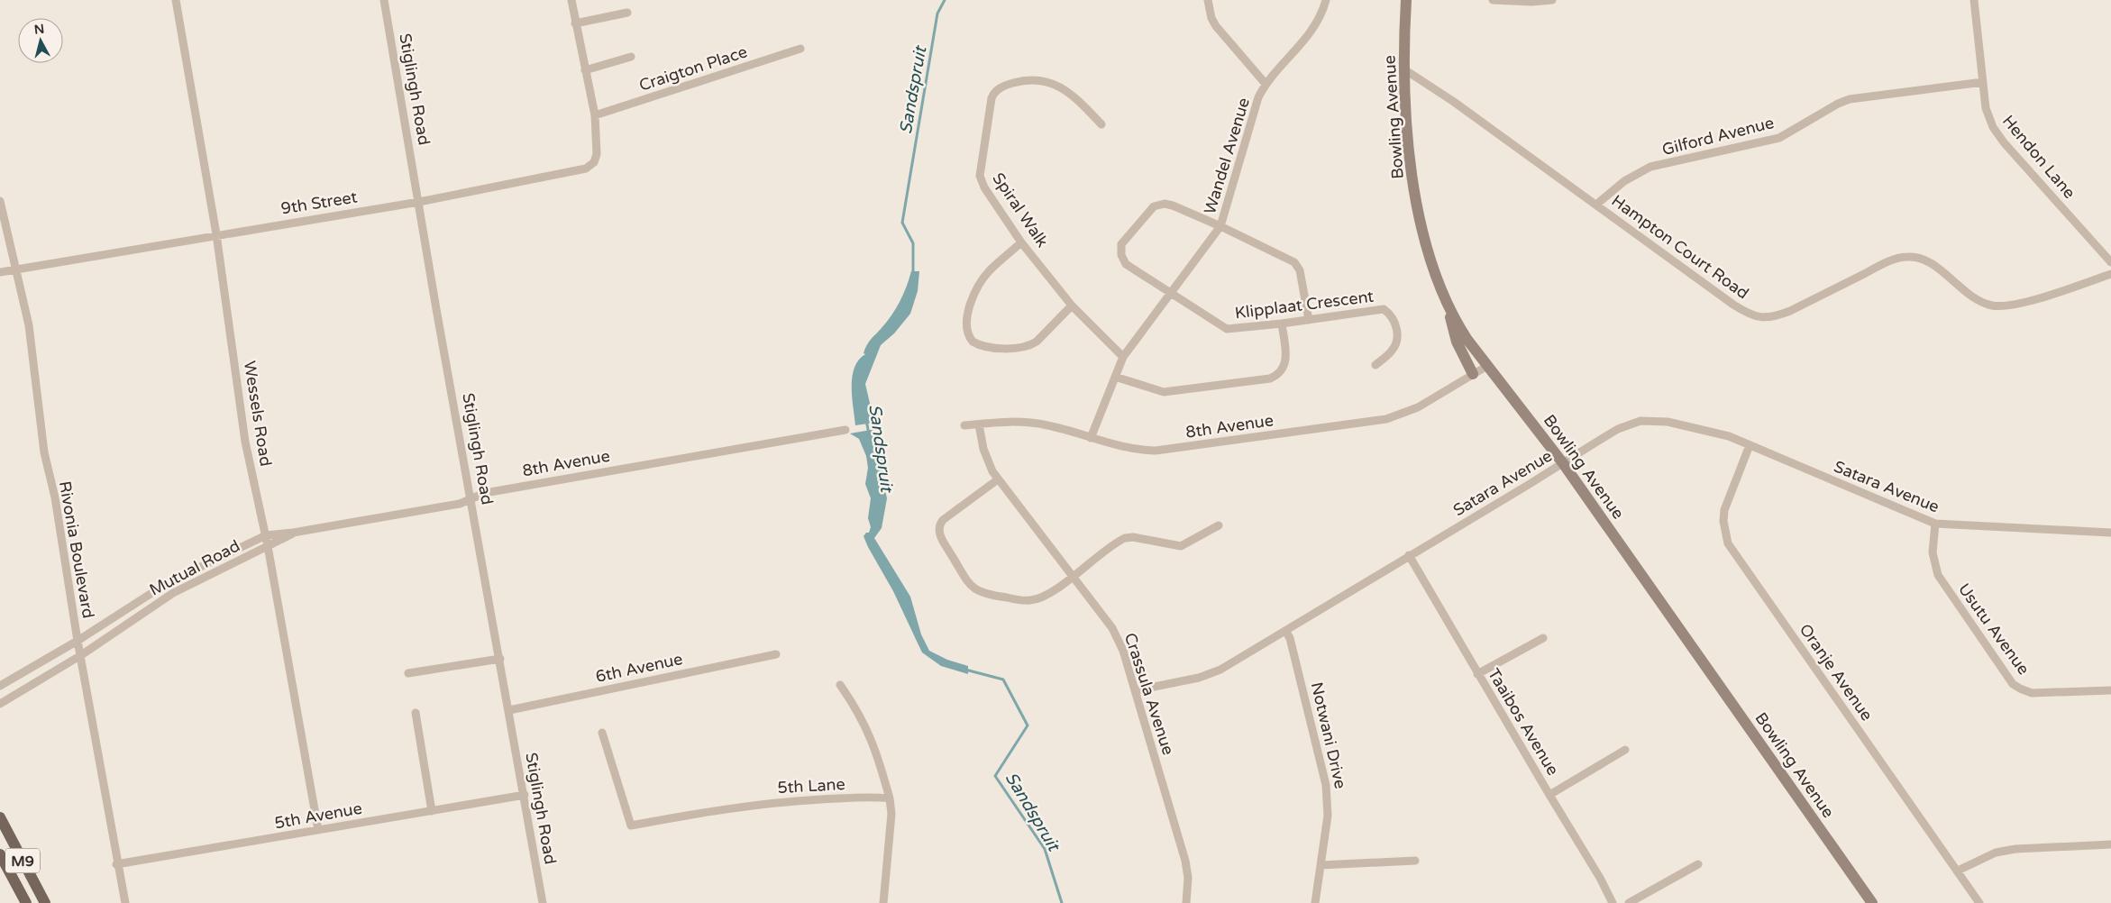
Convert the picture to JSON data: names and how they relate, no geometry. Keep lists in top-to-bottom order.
{
  "streets": {
    "main road": ["Bowling Avenue", "M9"],
    "street": [
      "Craigton Place",
      "Stiglingh Road",
      "Gilford Avenue",
      "Wandel Avenue",
      "Hendon Lane",
      "9th Street",
      "Spiral Walk",
      "Hampton Court Road",
      "Klipplaat Crescent",
      "Wessels Road",
      "8th Avenue",
      "Satara Avenue",
      "Rivonia Boulevard",
      "Mutual Road",
      "Usutu Avenue",
      "6th Avenue",
      "Oranje Avenue",
      "Crassula Avenue",
      "Taaibos Avenue",
      "Notwani Drive",
      "5th Lane",
      "5th Avenue"
    ]
  },
  "crossings": [
    ["Craigton Place", "9th Street"],
    ["Stiglingh Road", "9th Street"],
    ["Stiglingh Road", "8th Avenue"],
    ["Stiglingh Road", "6th Avenue"],
    ["Stiglingh Road", "5th Avenue"],
    ["Bowling Avenue", "Hampton Court Road"],
    ["Bowling Avenue", "8th Avenue"],
    ["Bowling Avenue", "Satara Avenue"],
    ["Gilford Avenue", "Hendon Lane"],
    ["Gilford Avenue", "Hampton Court Road"],
    ["Wandel Avenue", "Spiral Walk"],
    ["Wandel Avenue", "Klipplaat Crescent"],
    ["Wandel Avenue", "8th Avenue"],
    ["9th Street", "Wessels Road"],
    ["9th Street", "Rivonia Boulevard"],
    ["Wessels Road", "8th Avenue"],
    ["Wessels Road", "Mutual Road"],
    ["Wessels Road", "5th Avenue"],
    ["8th Avenue", "Mutual Road"],
    ["8th Avenue", "Crassula Avenue"],
    ["Satara Avenue", "Usutu Avenue"],
    ["Satara Avenue", "Oranje Avenue"],
    ["Satara Avenue", "Crassula Avenue"],
    ["Satara Avenue", "Taaibos Avenue"],
    ["Satara Avenue", "Notwani Drive"],
    ["Rivonia Boulevard", "Mutual Road"],
    ["Rivonia Boulevard", "5th Avenue"]
  ],
  "water": ["Sandspruit"],
  "north": "top"
}
